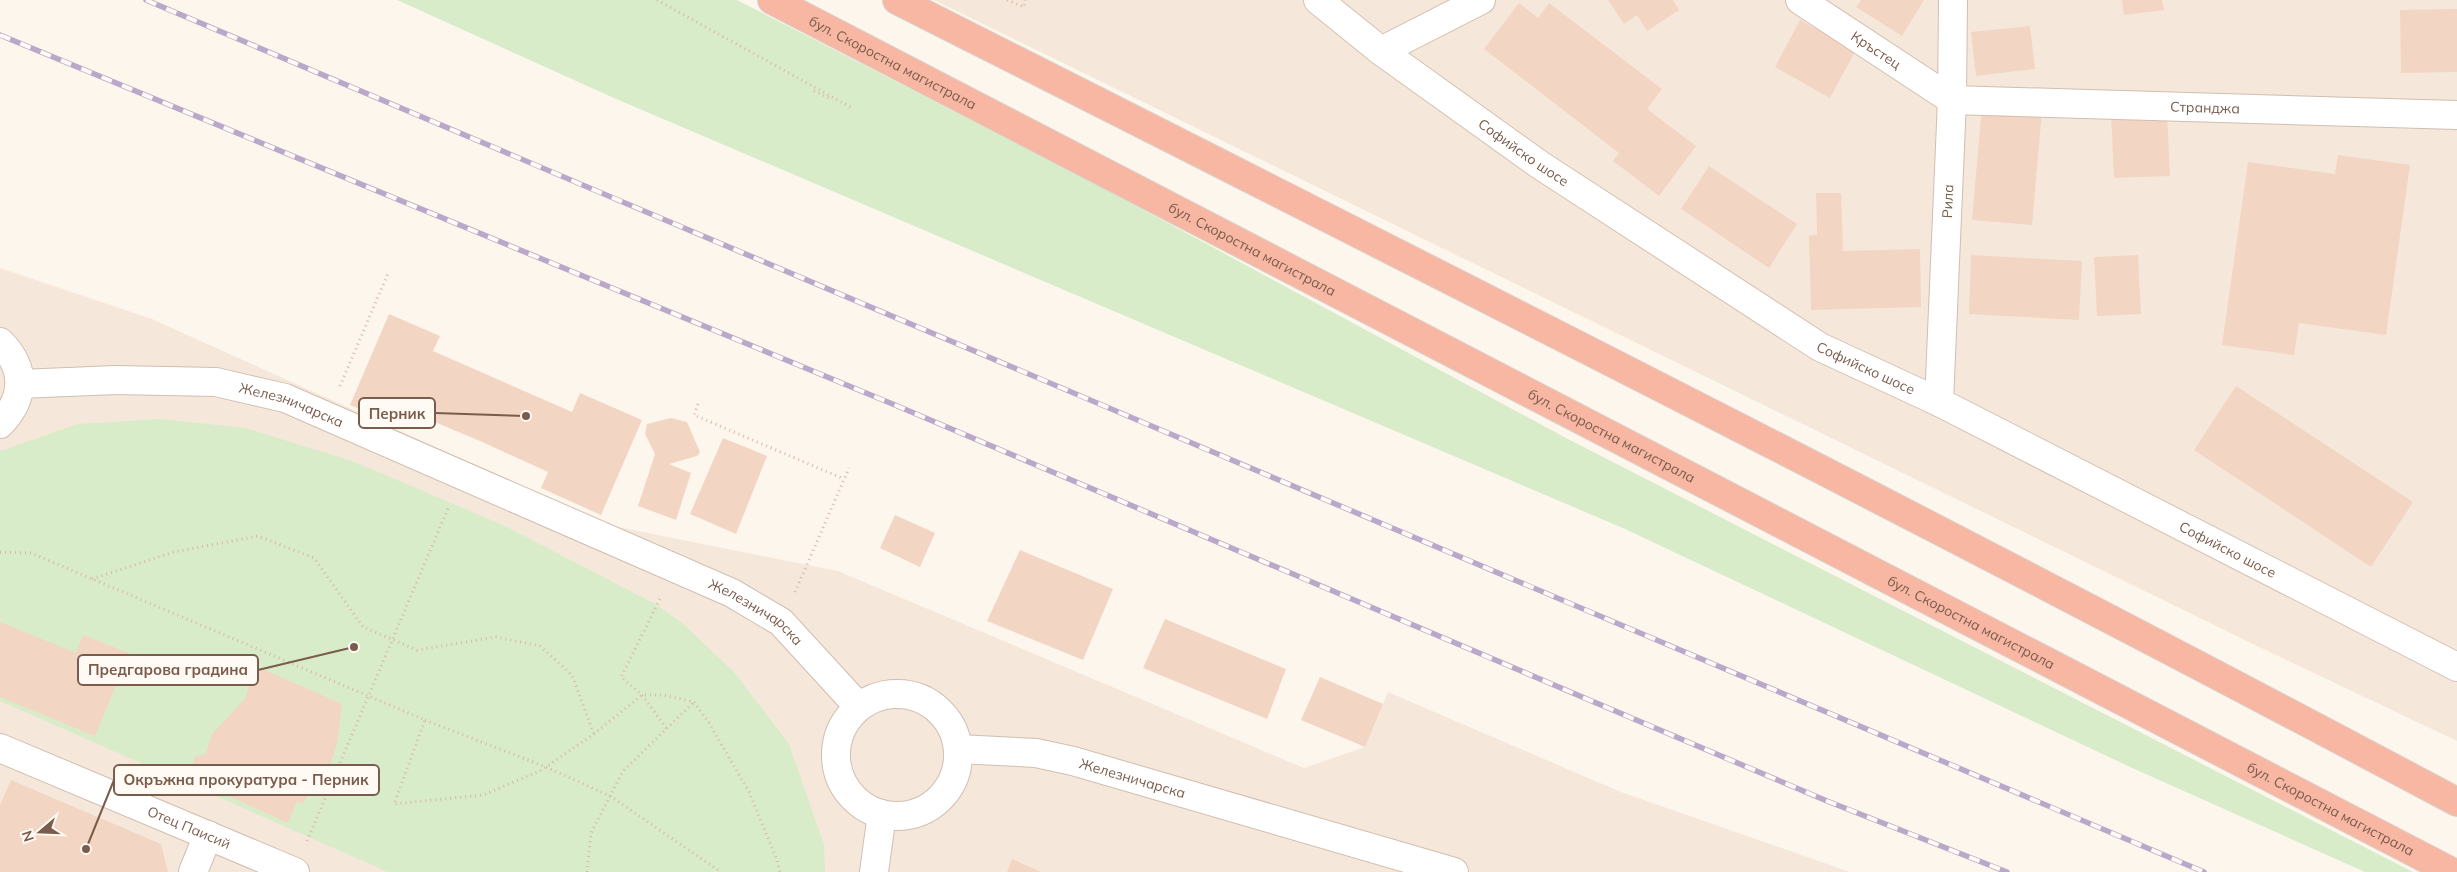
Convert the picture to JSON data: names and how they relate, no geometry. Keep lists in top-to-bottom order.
{
  "streets": {
    "highway": ["бул. Скоростна магистрала"],
    "street": [
      "Кръстец",
      "Странджа",
      "Софийско шосе",
      "Рила",
      "Железничарска",
      "Отец Паисий"
    ]
  },
  "crossings": [
    ["Кръстец", "Странджа"],
    ["Кръстец", "Рила"],
    ["Странджа", "Рила"],
    ["Софийско шосе", "Рила"]
  ],
  "places": ["Перник", "Предгарова градина", "Окръжна прокуратура - Перник"],
  "north": "left"
}
